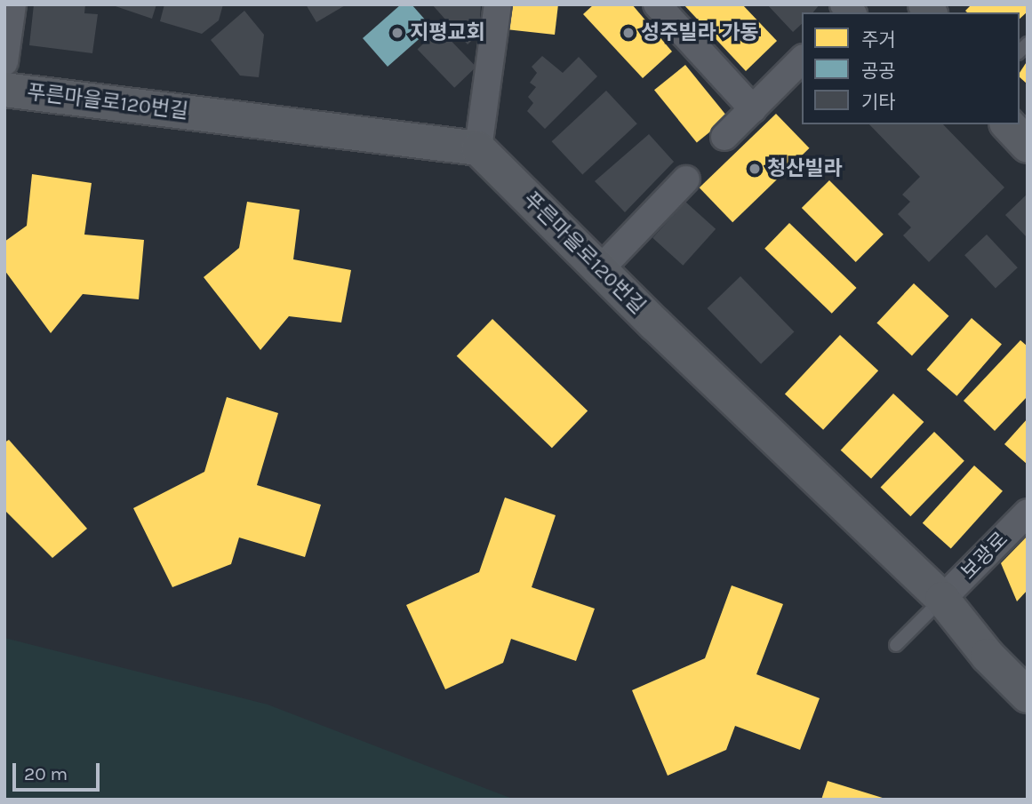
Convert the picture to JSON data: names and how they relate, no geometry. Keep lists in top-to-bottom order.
{
  "streets": {
    "street": ["푸른마을로120번길", "보광로"]
  },
  "crossings": [
    ["푸른마을로120번길", "보광로"]
  ],
  "places": ["지평교회", "성주빌라 가동", "청산빌라"],
  "legend": ["주거", "공공", "기타"],
  "scale_bar": "20 m"
}
